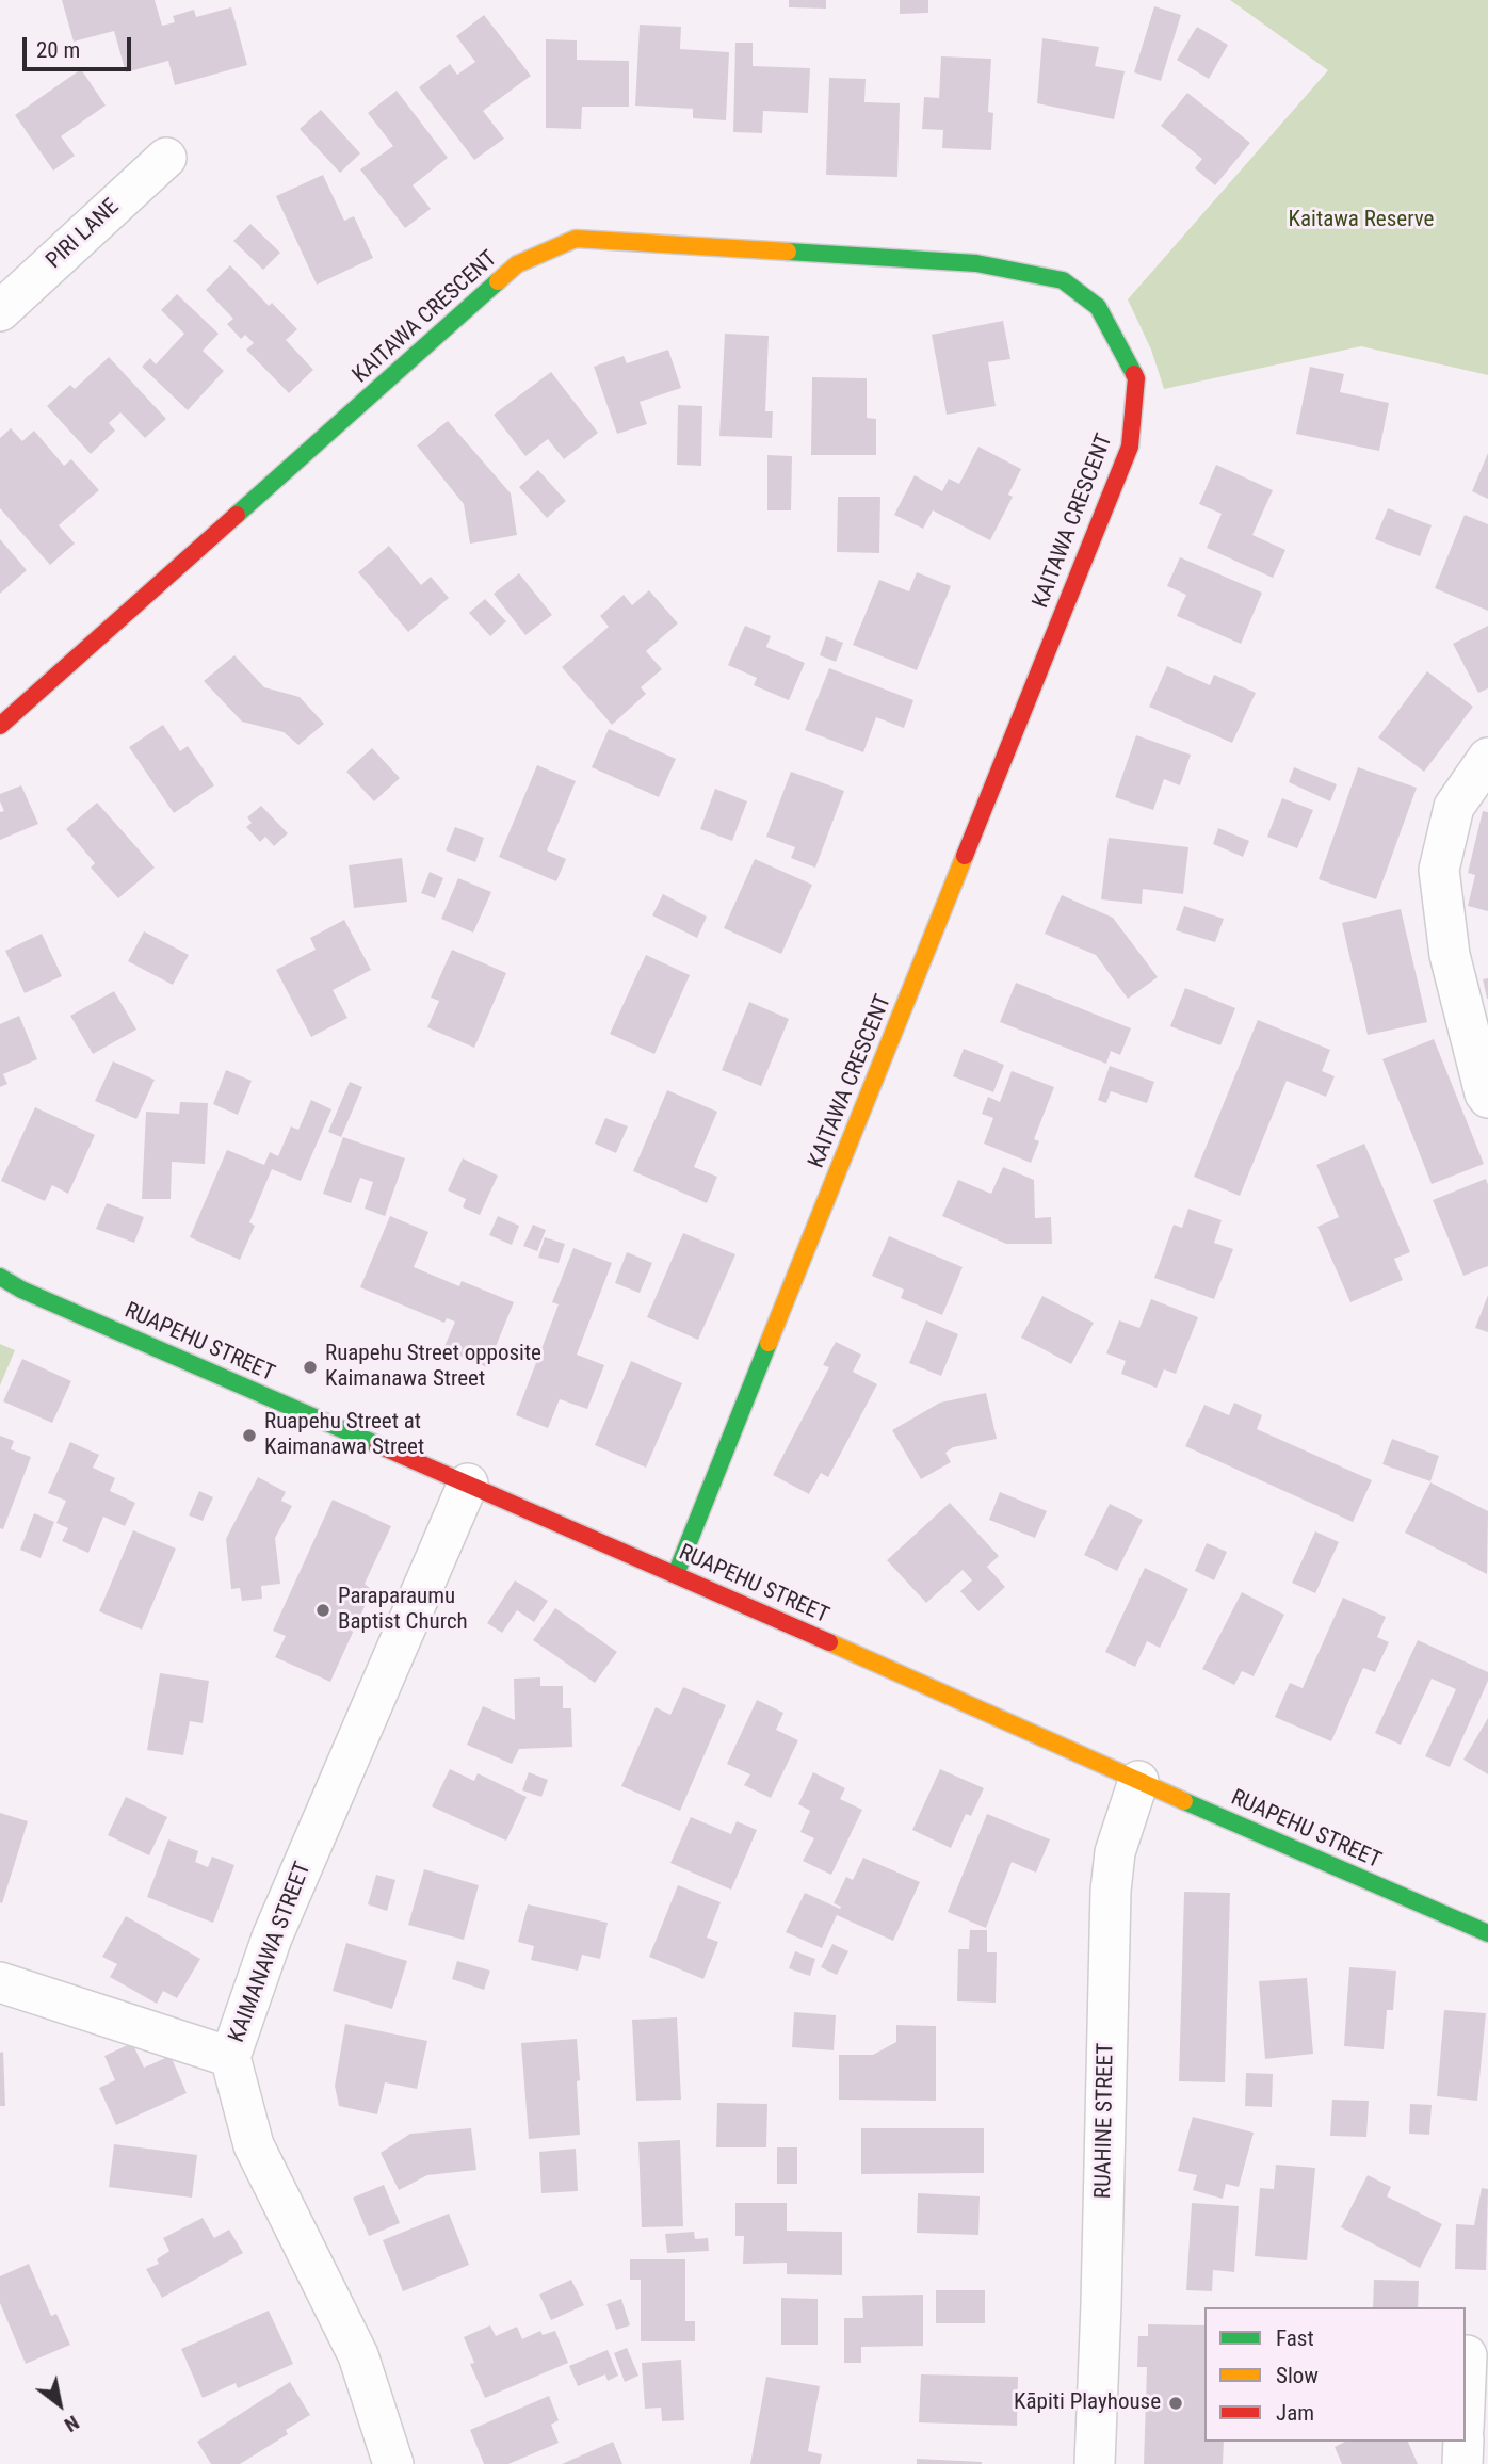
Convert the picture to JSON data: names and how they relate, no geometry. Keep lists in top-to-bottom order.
{
  "streets": {
    "street": [
      "PIRI LANE",
      "KAITAWA CRESCENT",
      "RUAPEHU STREET",
      "KAIMANAWA STREET",
      "RUAHINE STREET"
    ]
  },
  "crossings": [
    ["KAITAWA CRESCENT", "RUAPEHU STREET"],
    ["RUAPEHU STREET", "KAIMANAWA STREET"],
    ["RUAPEHU STREET", "RUAHINE STREET"]
  ],
  "parks": ["Kaitawa Reserve"],
  "places": [
    "Ruapehu Street opposite Kaimanawa Street",
    "Ruapehu Street at Kaimanawa Street",
    "Paraparaumu Baptist Church",
    "Kāpiti Playhouse"
  ],
  "legend": ["Fast", "Slow", "Jam"],
  "scale_bar": "20 m",
  "north": "bottom right"
}
